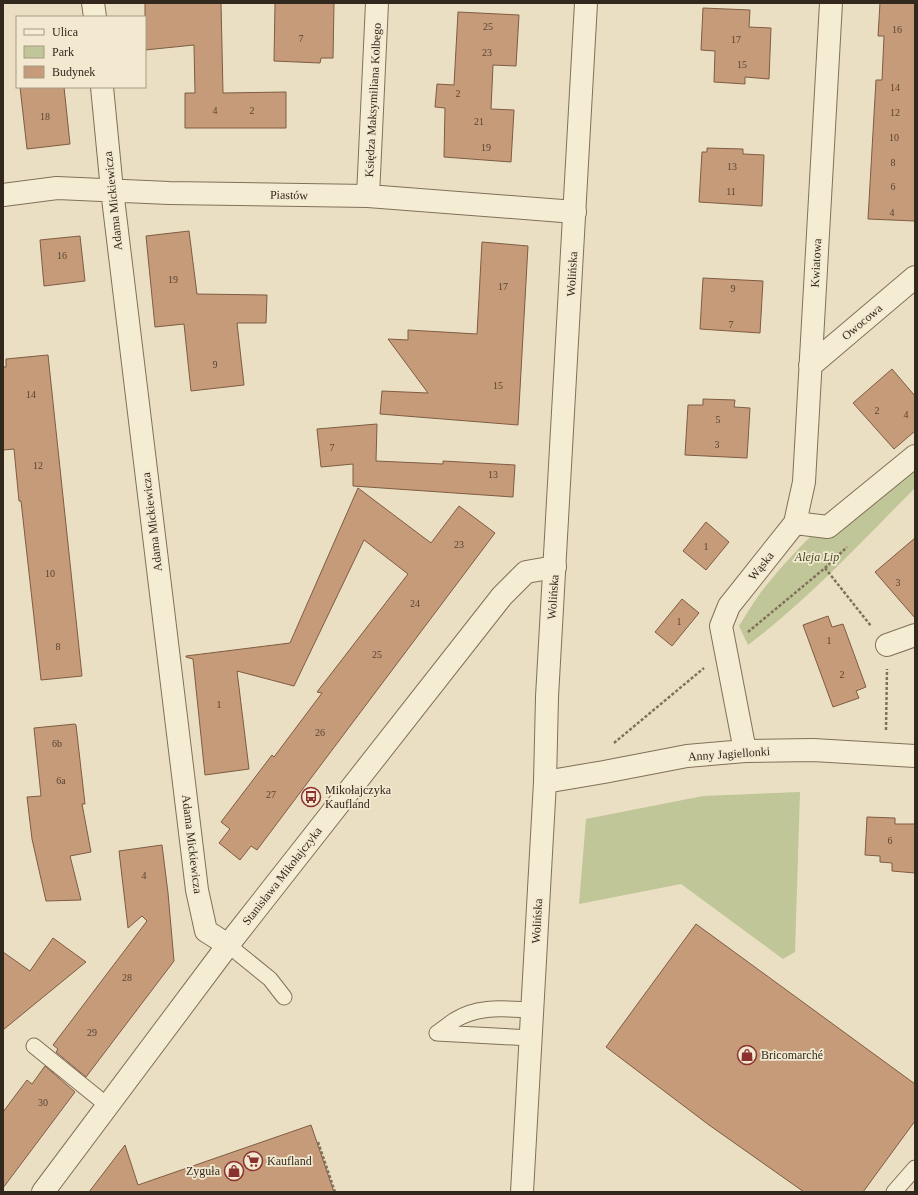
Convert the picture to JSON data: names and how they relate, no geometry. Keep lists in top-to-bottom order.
{
  "streets": {
    "street": [
      "Księdza Maksymiliana Kolbego",
      "Piastów",
      "Adama Mickiewicza",
      "Kwiatowa",
      "Wolińska",
      "Owocowa",
      "Wąska",
      "Anny Jagiellonki",
      "Stanisława Mikołajczyka"
    ]
  },
  "crossings": [
    ["Księdza Maksymiliana Kolbego", "Piastów"],
    ["Piastów", "Adama Mickiewicza"],
    ["Piastów", "Wolińska"],
    ["Adama Mickiewicza", "Stanisława Mikołajczyka"],
    ["Kwiatowa", "Owocowa"],
    ["Kwiatowa", "Wąska"],
    ["Wolińska", "Anny Jagiellonki"],
    ["Wolińska", "Stanisława Mikołajczyka"],
    ["Wąska", "Anny Jagiellonki"]
  ],
  "parks": ["Aleja Lip"],
  "places": {
    "bus stop": ["Mikołajczyka Kaufland"],
    "shop": ["Bricomarché", "Zyguła"],
    "supermarket": ["Kaufland"]
  },
  "house_numbers": [
    "25",
    "16",
    "7",
    "17",
    "23",
    "15",
    "14",
    "2",
    "4",
    "2",
    "12",
    "18",
    "21",
    "10",
    "19",
    "8",
    "13",
    "6",
    "11",
    "4",
    "16",
    "19",
    "17",
    "9",
    "7",
    "9",
    "15",
    "14",
    "2",
    "4",
    "5",
    "3",
    "7",
    "12",
    "13",
    "23",
    "1",
    "10",
    "3",
    "24",
    "1",
    "1",
    "8",
    "25",
    "2",
    "1",
    "26",
    "6b",
    "6a",
    "27",
    "6",
    "4",
    "28",
    "29",
    "30"
  ],
  "legend": ["Ulica", "Park", "Budynek"]
}
